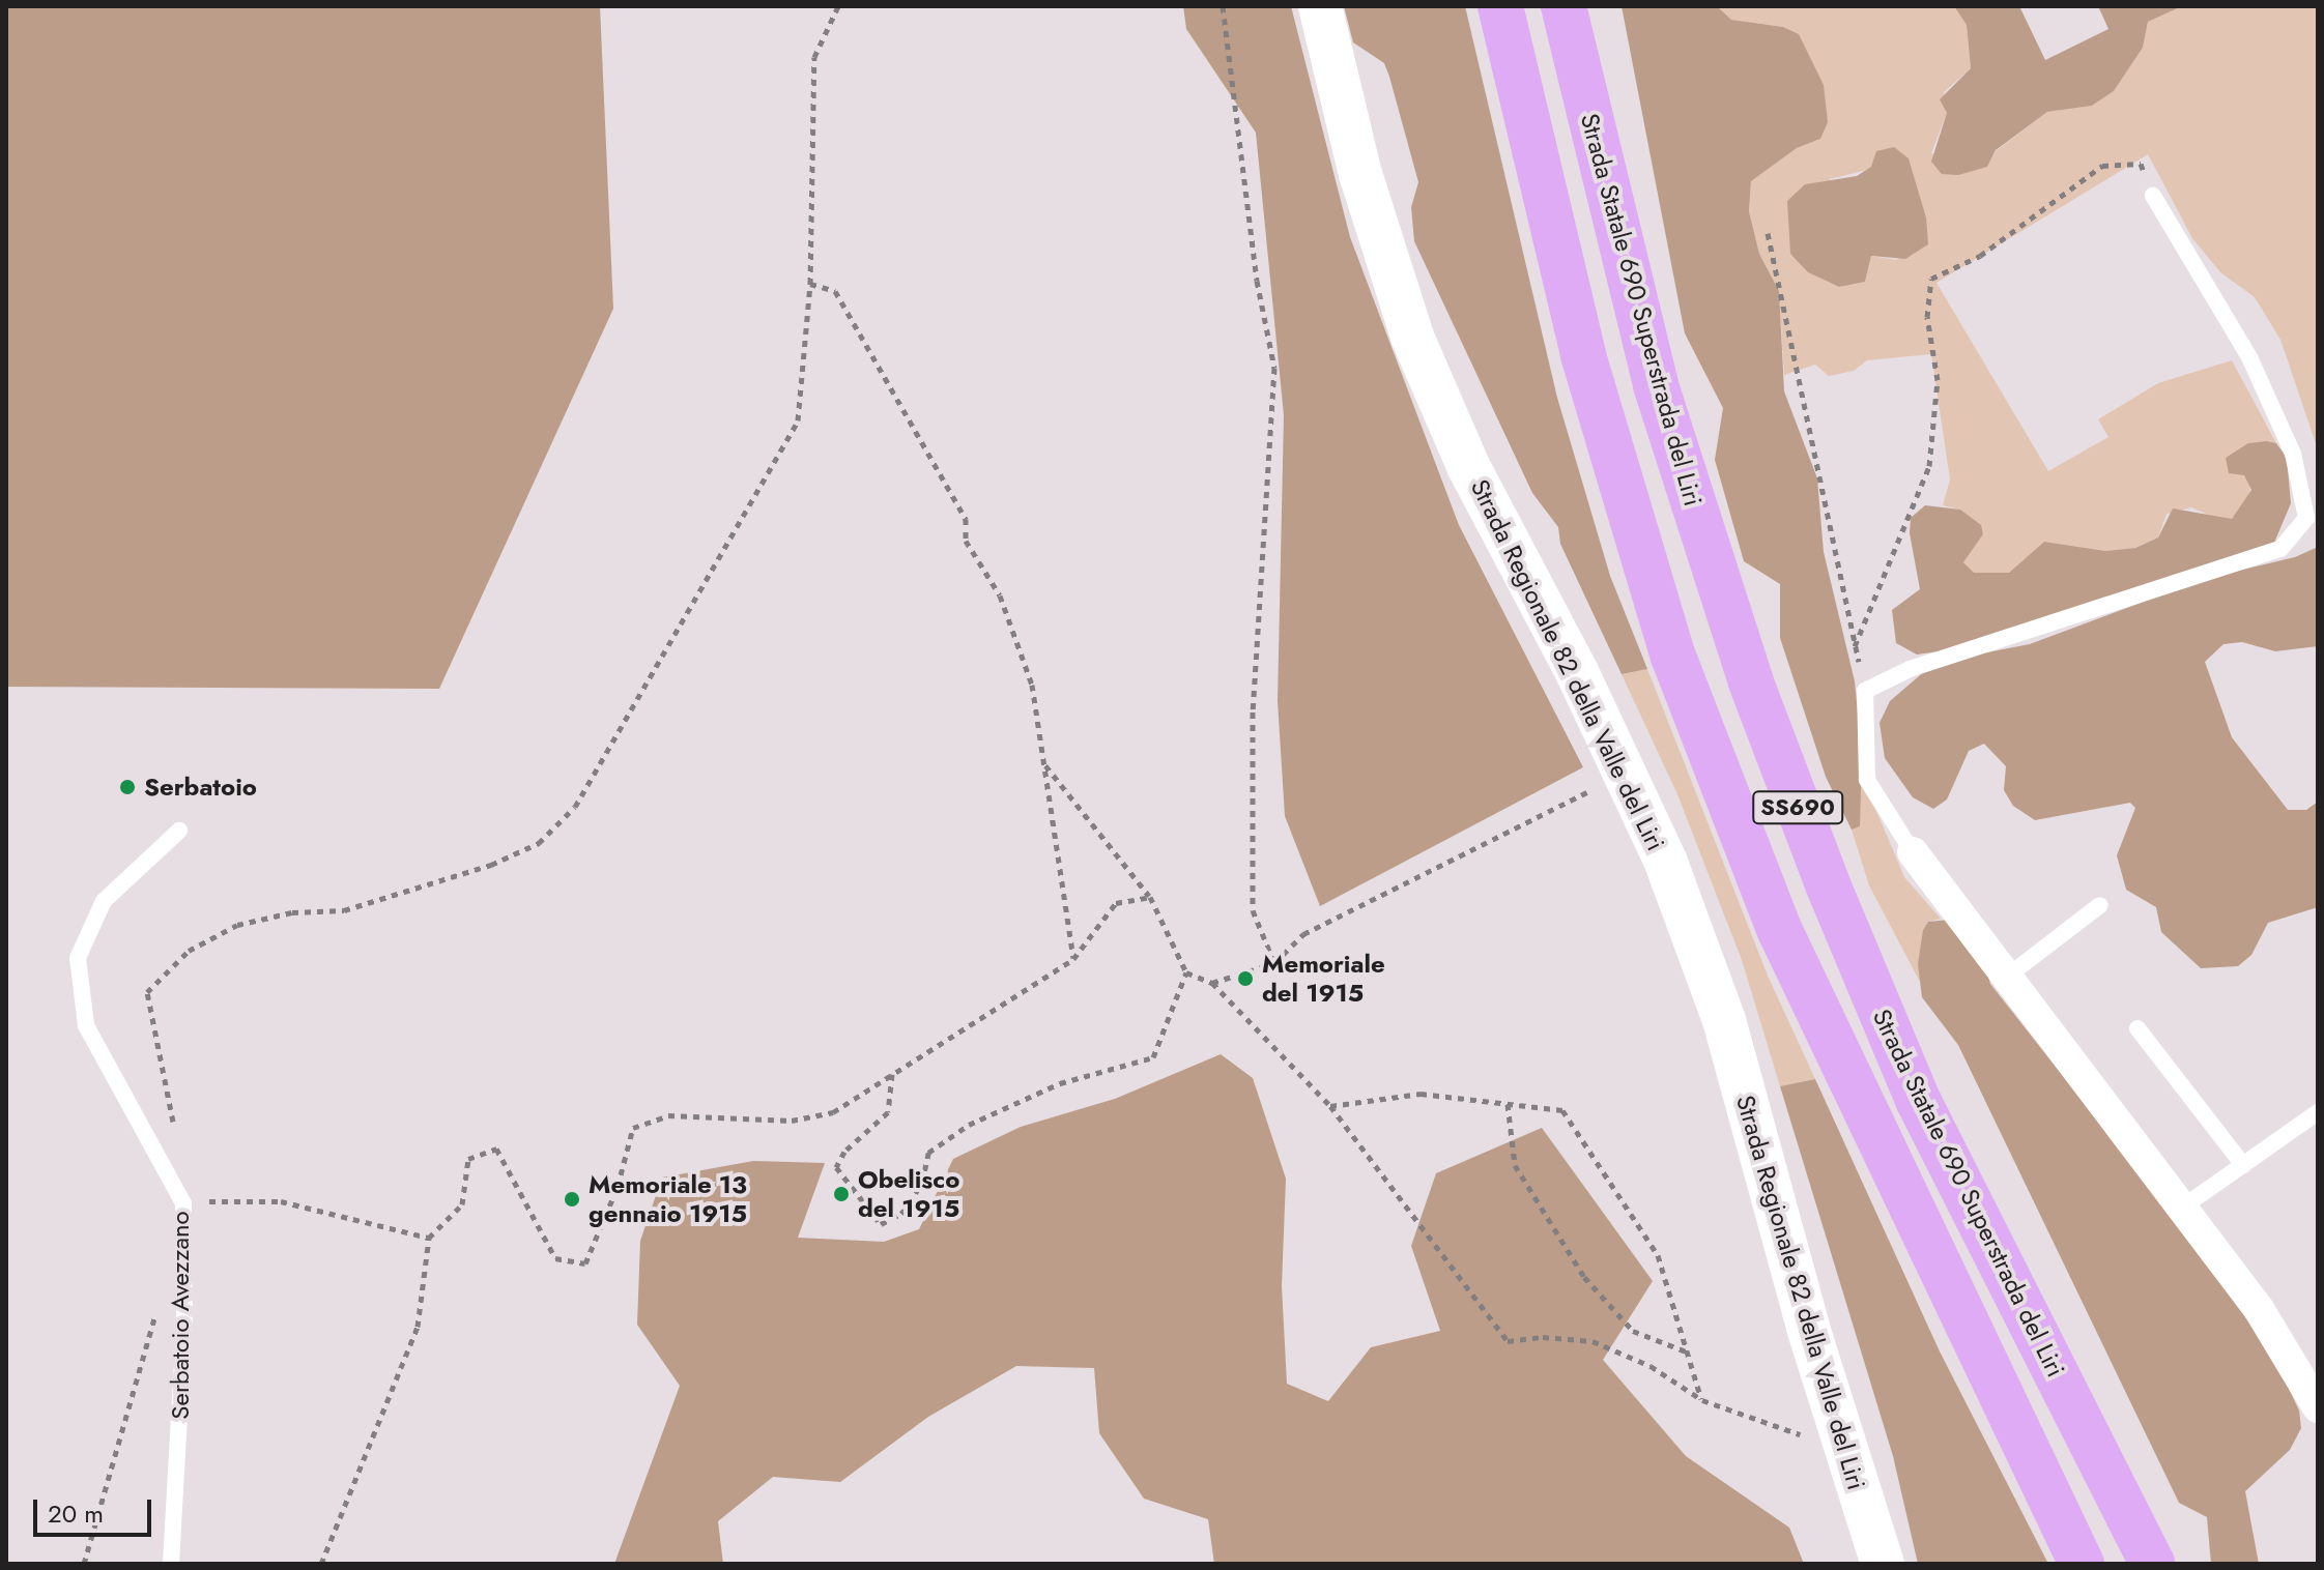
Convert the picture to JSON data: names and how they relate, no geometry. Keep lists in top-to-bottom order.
{
  "streets": {
    "highway": ["Strada Statale 690 Superstrada del Liri", "SS690"],
    "main road": ["Strada Regionale 82 della Valle del Liri"],
    "lane": ["Serbatoio Avezzano"]
  },
  "places": [
    "Serbatoio",
    "Memoriale del 1915",
    "Obelisco del 1915",
    "Memoriale 13 gennaio 1915"
  ],
  "scale_bar": "20 m"
}
